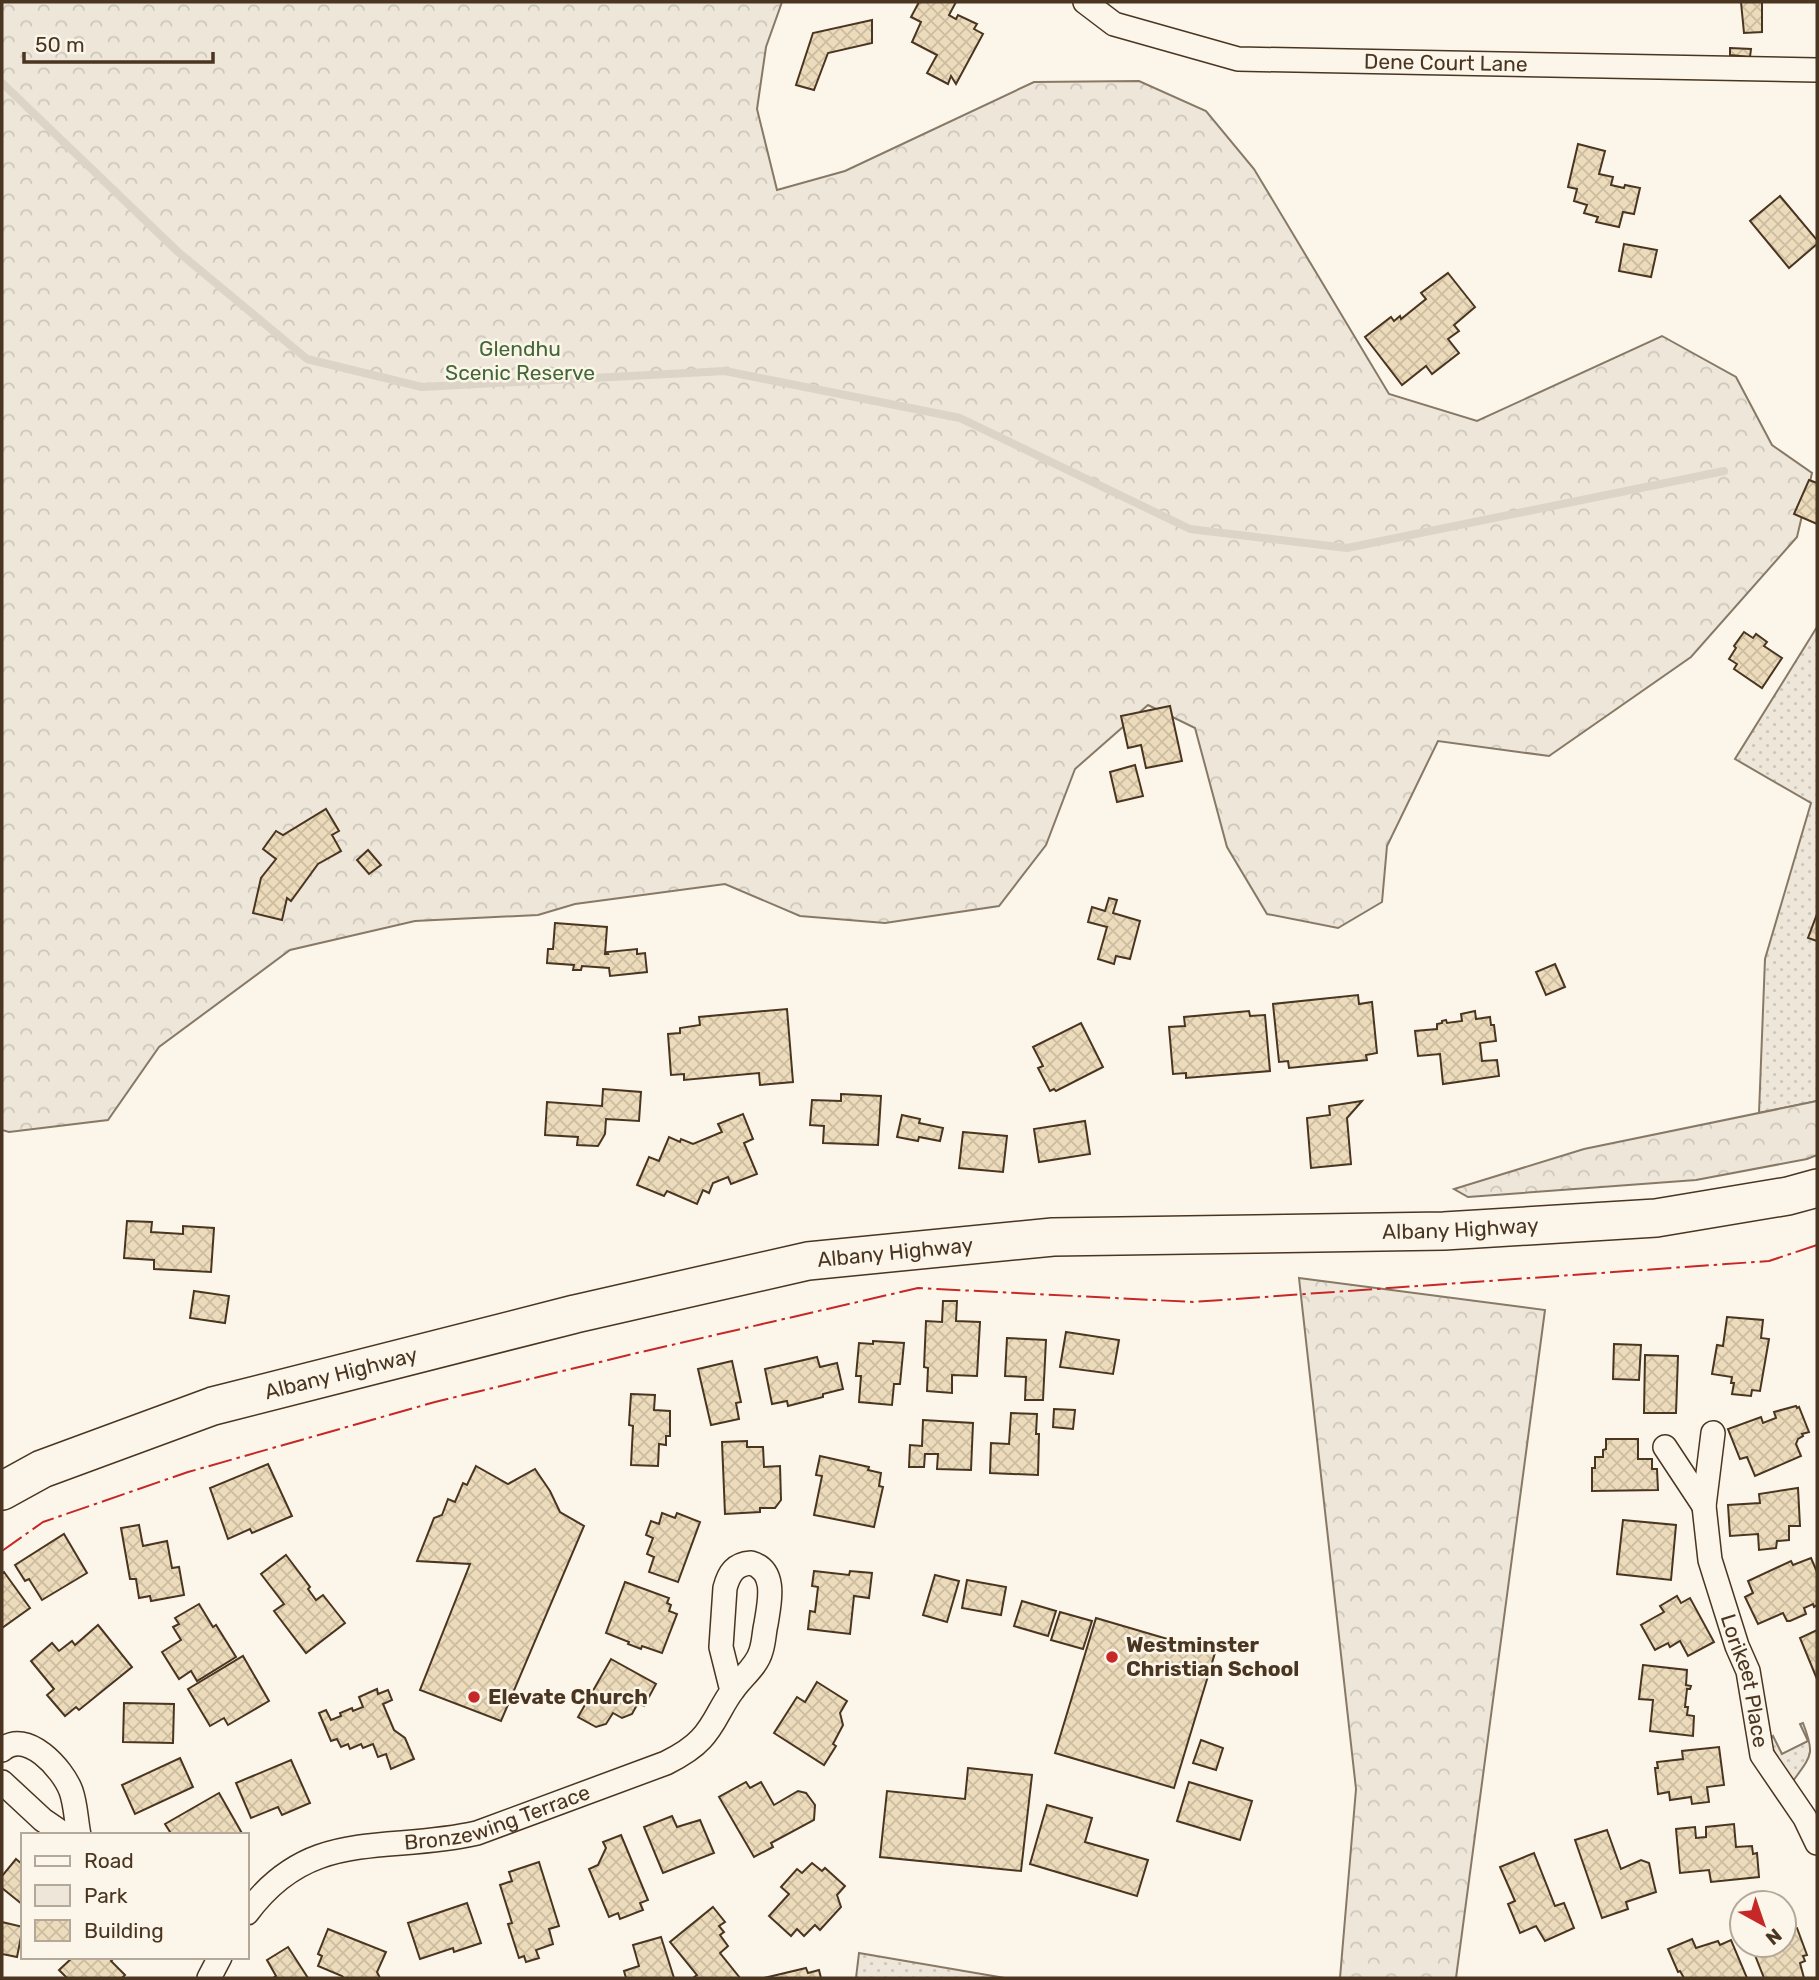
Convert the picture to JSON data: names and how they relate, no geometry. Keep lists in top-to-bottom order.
{
  "streets": {
    "main road": ["Albany Highway"],
    "street": ["Dene Court Lane", "Lorikeet Place", "Bronzewing Terrace"]
  },
  "parks": ["Glendhu Scenic Reserve"],
  "places": ["Westminster Christian School", "Elevate Church"],
  "legend": ["Road", "Park", "Building"],
  "scale_bar": "50 m",
  "north": "bottom right"
}
